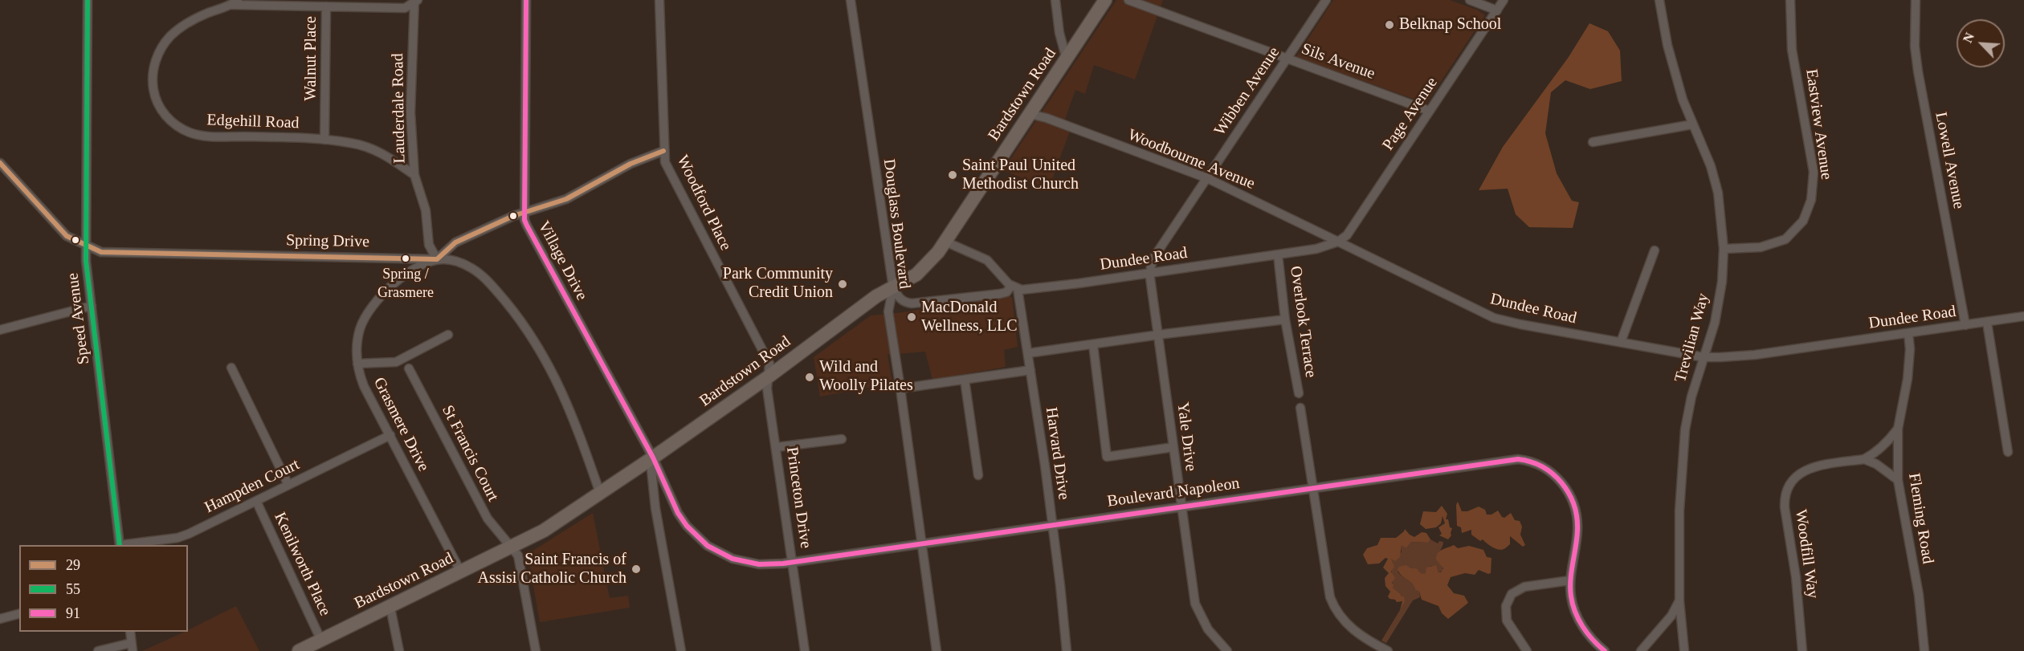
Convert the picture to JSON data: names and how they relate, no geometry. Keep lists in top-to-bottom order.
{
  "streets": {
    "main road": ["Bardstown Road"],
    "street": [
      "Walnut Place",
      "Sils Avenue",
      "Wibben Avenue",
      "Lauderdale Road",
      "Page Avenue",
      "Edgehill Road",
      "Eastview Avenue",
      "Woodbourne Avenue",
      "Lowell Avenue",
      "Woodford Place",
      "Douglass Boulevard",
      "Spring Drive",
      "Dundee Road",
      "Village Drive",
      "Speed Avenue",
      "Overlook Terrace",
      "Trevilian Way",
      "Grasmere Drive",
      "Yale Drive",
      "St Francis Court",
      "Harvard Drive",
      "Hampden Court",
      "Boulevard Napoleon",
      "Princeton Drive",
      "Fleming Road",
      "Woodfill Way",
      "Kenilworth Place"
    ]
  },
  "crossings": [
    ["Walnut Place", "Edgehill Road"],
    ["Sils Avenue", "Wibben Avenue"],
    ["Sils Avenue", "Page Avenue"],
    ["Wibben Avenue", "Woodbourne Avenue"],
    ["Wibben Avenue", "Dundee Road"],
    ["Wibben Avenue", "Yale Drive"],
    ["Bardstown Road", "Woodbourne Avenue"],
    ["Bardstown Road", "Woodford Place"],
    ["Bardstown Road", "Douglass Boulevard"],
    ["Bardstown Road", "Dundee Road"],
    ["Bardstown Road", "Village Drive"],
    ["Bardstown Road", "Grasmere Drive"],
    ["Bardstown Road", "St Francis Court"],
    ["Bardstown Road", "Boulevard Napoleon"],
    ["Bardstown Road", "Princeton Drive"],
    ["Bardstown Road", "Kenilworth Place"],
    ["Lauderdale Road", "Edgehill Road"],
    ["Lauderdale Road", "Spring Drive"],
    ["Lauderdale Road", "Grasmere Drive"],
    ["Page Avenue", "Woodbourne Avenue"],
    ["Page Avenue", "Dundee Road"],
    ["Eastview Avenue", "Trevilian Way"],
    ["Woodbourne Avenue", "Dundee Road"],
    ["Lowell Avenue", "Dundee Road"],
    ["Woodford Place", "Princeton Drive"],
    ["Douglass Boulevard", "Dundee Road"],
    ["Douglass Boulevard", "Boulevard Napoleon"],
    ["Spring Drive", "Speed Avenue"],
    ["Spring Drive", "Grasmere Drive"],
    ["Dundee Road", "Overlook Terrace"],
    ["Dundee Road", "Trevilian Way"],
    ["Dundee Road", "Yale Drive"],
    ["Dundee Road", "Harvard Drive"],
    ["Dundee Road", "Fleming Road"],
    ["Village Drive", "Boulevard Napoleon"],
    ["Grasmere Drive", "Hampden Court"],
    ["Yale Drive", "Boulevard Napoleon"],
    ["Harvard Drive", "Boulevard Napoleon"],
    ["Hampden Court", "Kenilworth Place"],
    ["Boulevard Napoleon", "Princeton Drive"],
    ["Fleming Road", "Woodfill Way"]
  ],
  "places": [
    "Belknap School",
    "Saint Paul United Methodist Church",
    "Spring / Grasmere",
    "Park Community Credit Union",
    "MacDonald Wellness, LLC",
    "Wild and Woolly Pilates",
    "Saint Francis of Assisi Catholic Church"
  ],
  "lines": ["transit line 55", "transit line 91", "transit line 29"],
  "legend": ["29", "55", "91"],
  "north": "top left"
}
